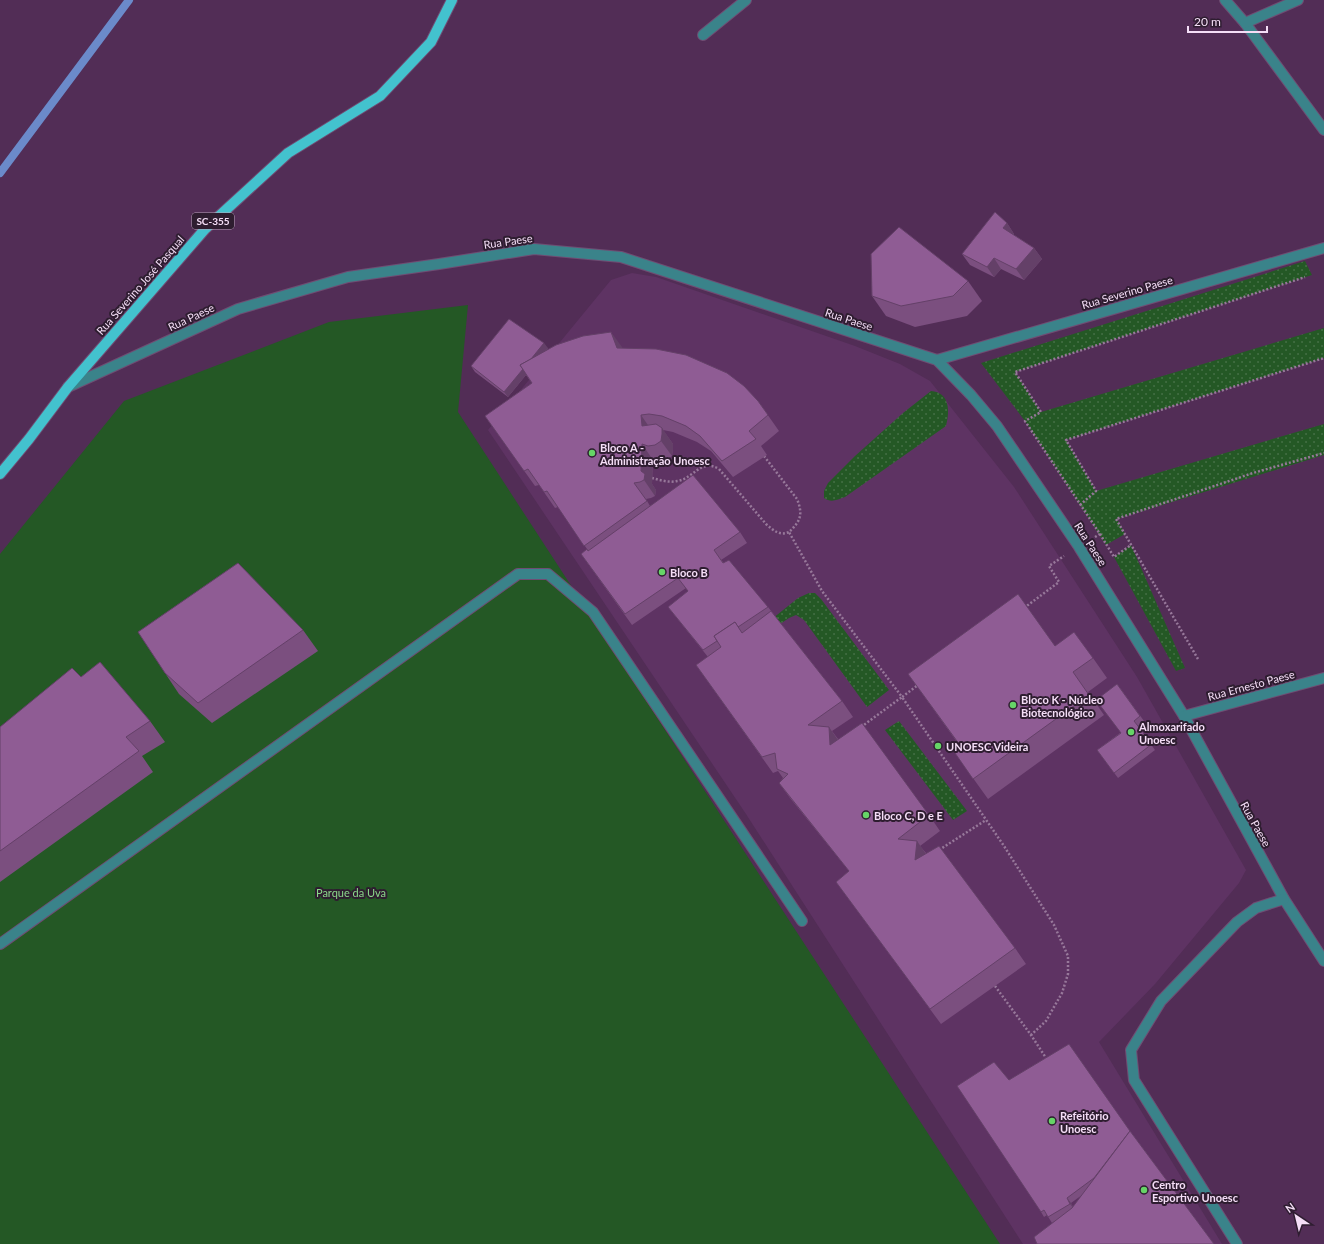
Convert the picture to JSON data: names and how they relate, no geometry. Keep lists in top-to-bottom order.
{
  "streets": {
    "main road": ["SC-355", "Rua Severino José Pasqual"],
    "street": ["Rua Paese", "Rua Severino Paese", "Rua Ernesto Paese"]
  },
  "crossings": [
    ["Rua Paese", "Rua Severino José Pasqual"],
    ["Rua Paese", "Rua Severino Paese"],
    ["Rua Paese", "Rua Ernesto Paese"]
  ],
  "parks": ["Parque da Uva"],
  "places": [
    "Bloco A - Administração Unoesc",
    "Bloco B",
    "Bloco K - Núcleo Biotecnológico",
    "Almoxarifado Unoesc",
    "UNOESC Videira",
    "Bloco C, D e E",
    "Refeitório Unoesc",
    "Centro Esportivo Unoesc"
  ],
  "scale_bar": "20 m",
  "north": "top left"
}
